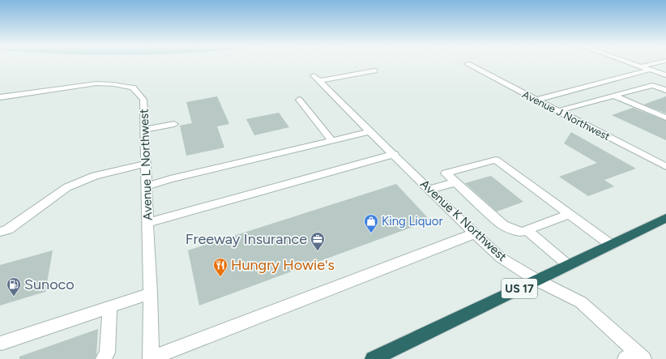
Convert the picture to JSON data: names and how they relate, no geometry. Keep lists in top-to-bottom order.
{
  "streets": {
    "highway": ["US 17"],
    "street": ["Avenue J Northwest", "Avenue L Northwest", "Avenue K Northwest"]
  },
  "crossings": [
    ["Avenue K Northwest", "US 17"]
  ],
  "places": {
    "shop": ["King Liquor"],
    "office": ["Freeway Insurance"],
    "restaurant": ["Hungry Howie's"],
    "fuel station": ["Sunoco"]
  }
}
